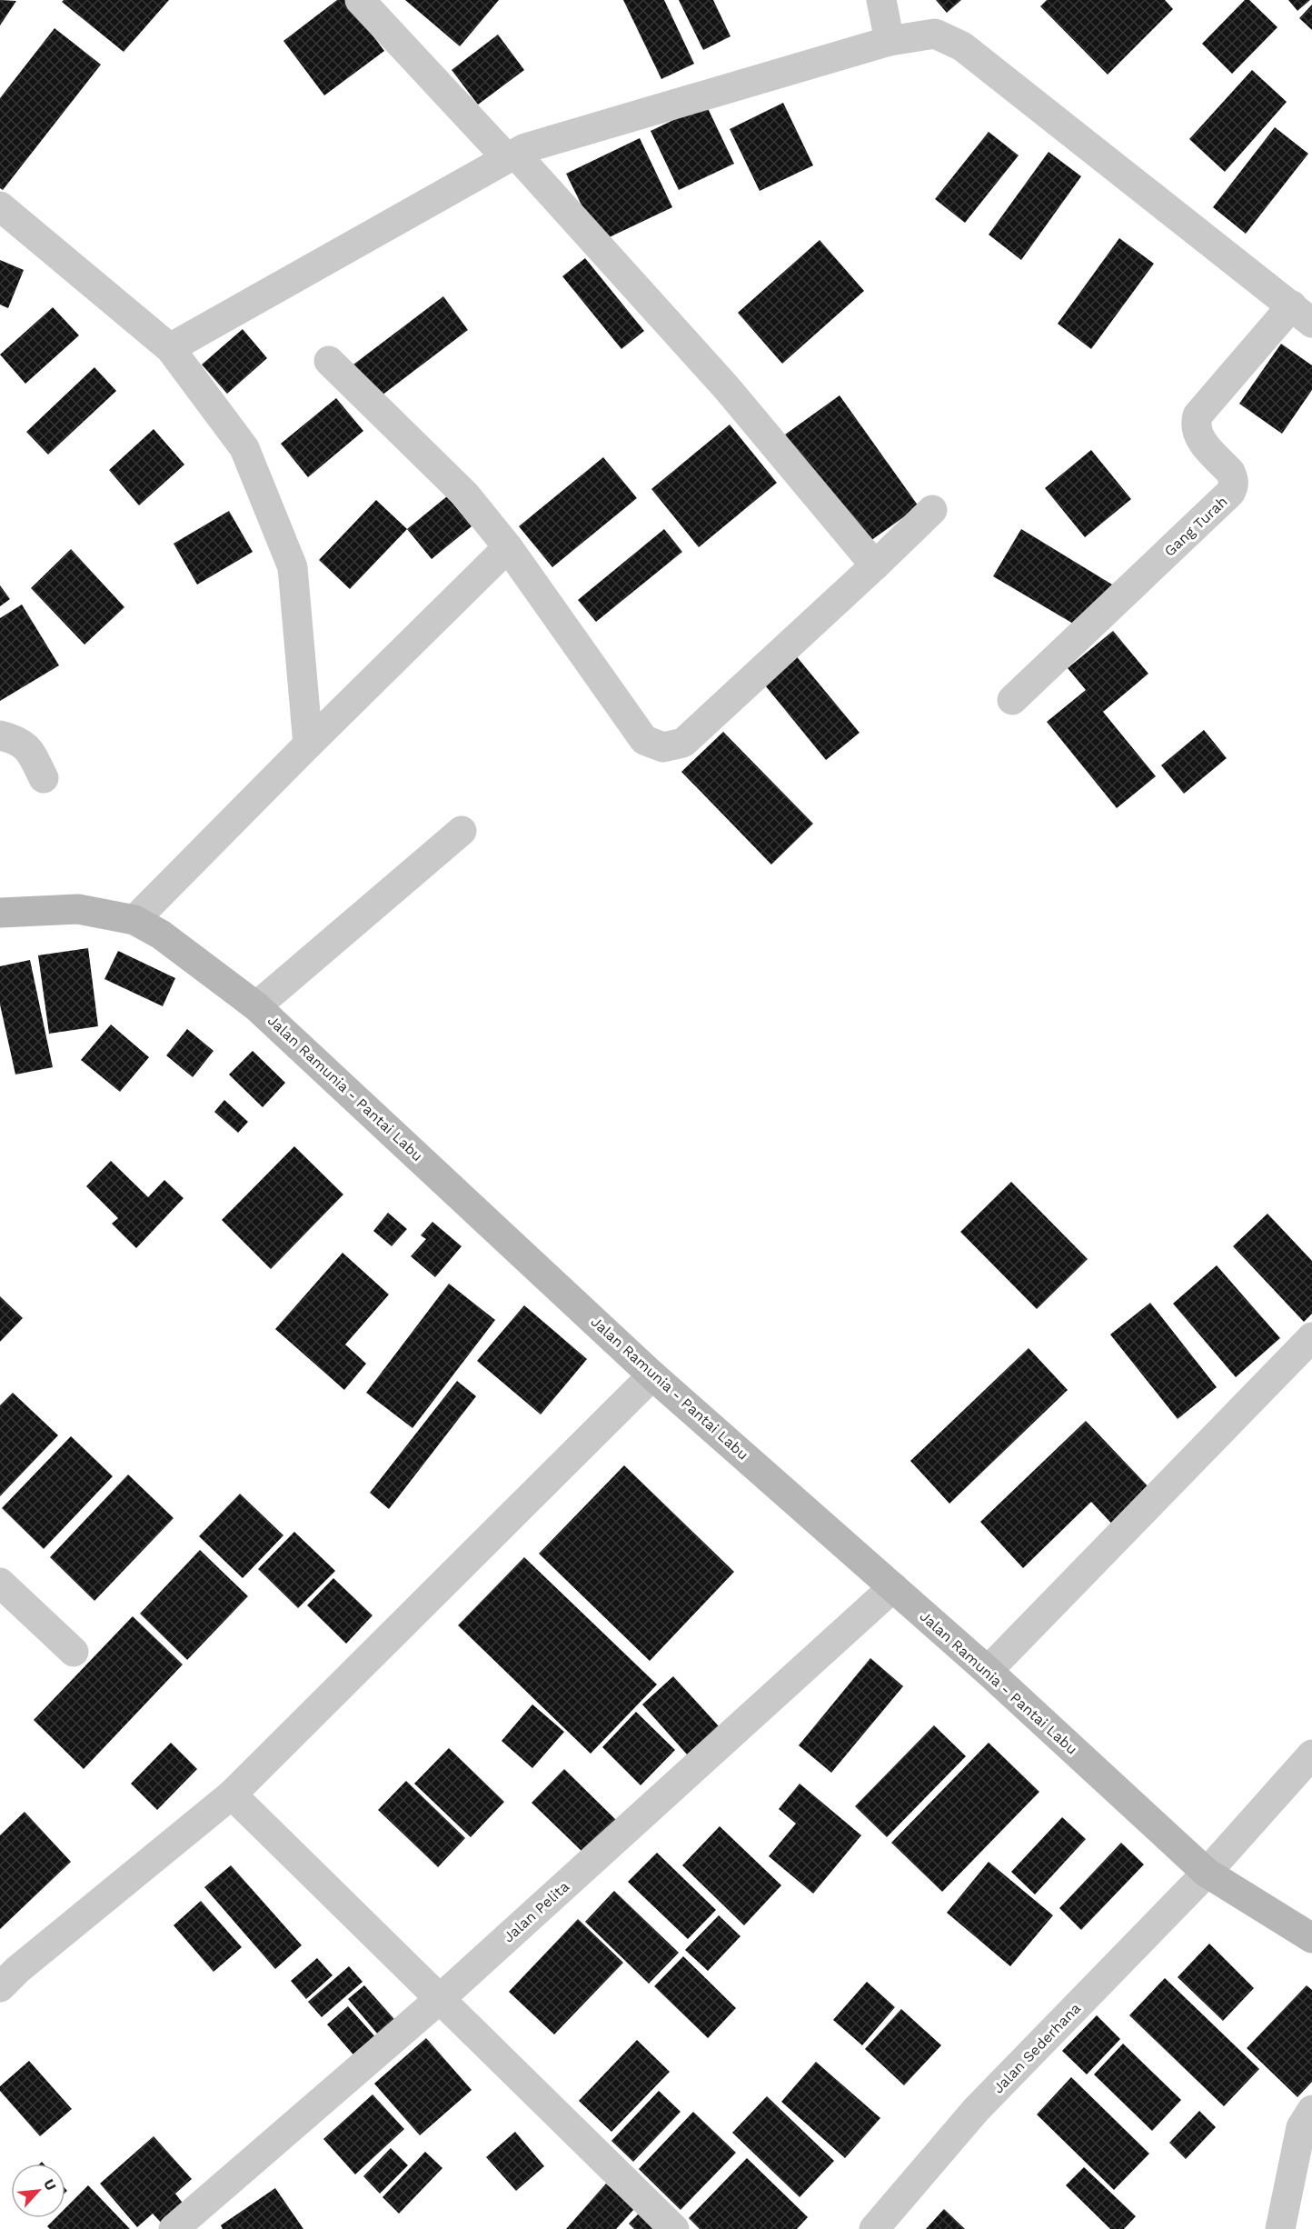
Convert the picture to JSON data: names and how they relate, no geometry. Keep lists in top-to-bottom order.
{
  "streets": {
    "main road": ["Jalan Ramunia - Pantai Labu"],
    "street": ["Gang Turah", "Jalan Pelita", "Jalan Sederhana"]
  },
  "crossings": [
    ["Jalan Ramunia - Pantai Labu", "Jalan Pelita"],
    ["Jalan Ramunia - Pantai Labu", "Jalan Sederhana"]
  ],
  "north": "top right"
}
